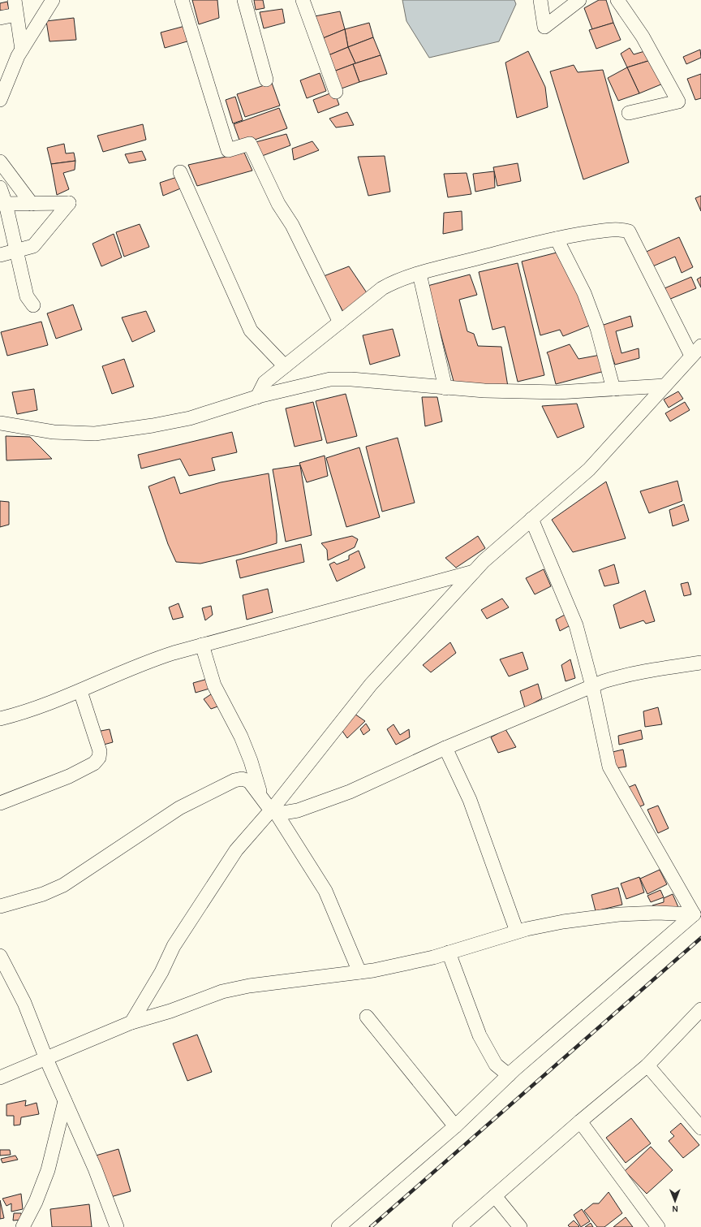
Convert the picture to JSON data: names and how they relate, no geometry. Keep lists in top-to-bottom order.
{
  "north": "bottom"
}
